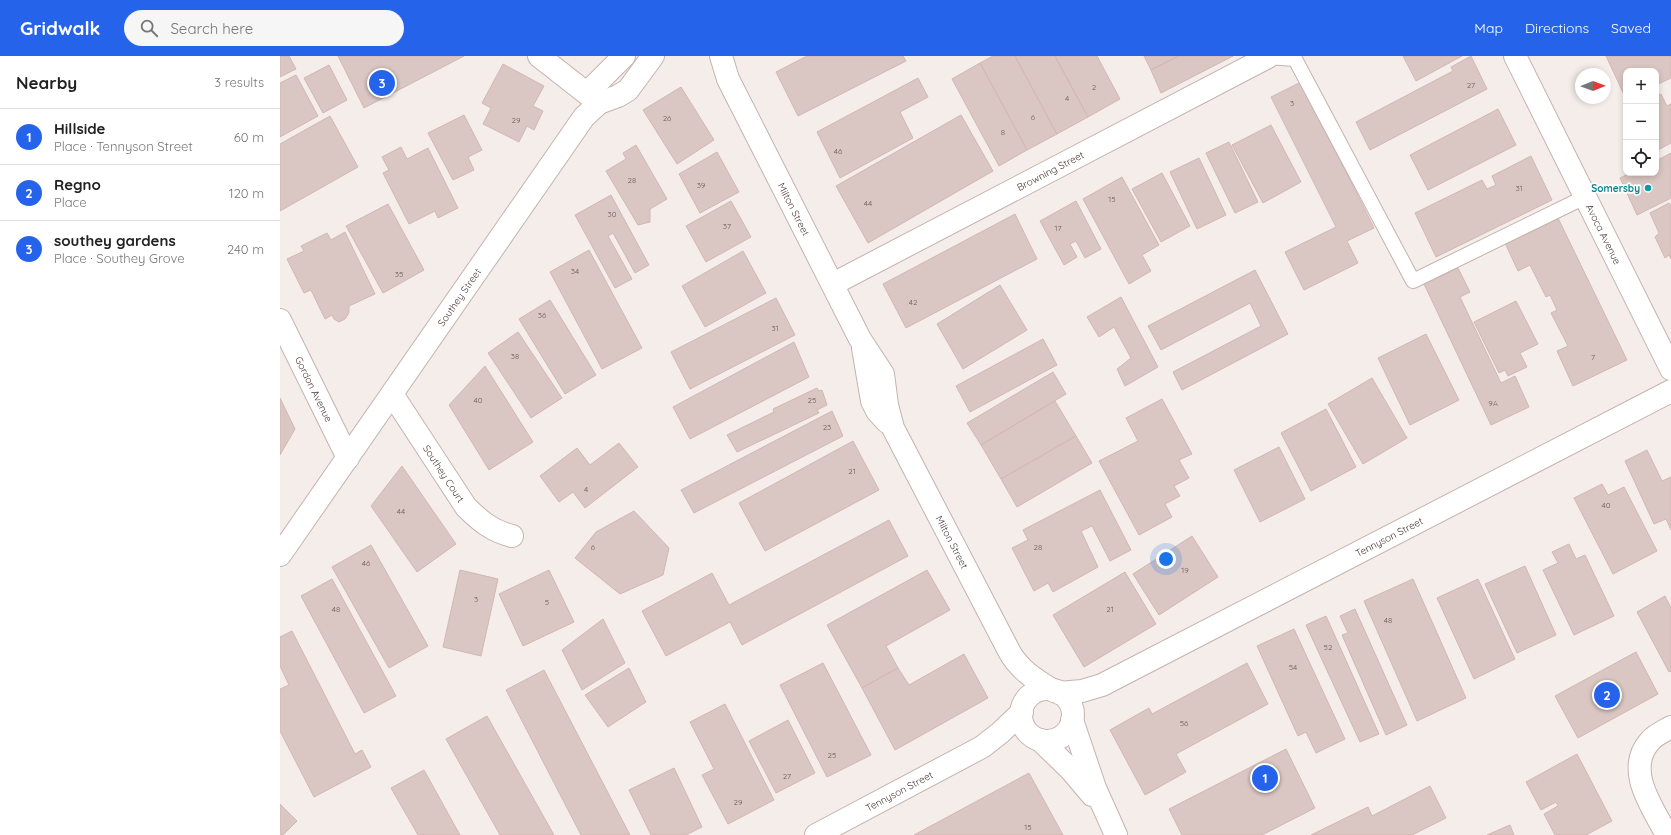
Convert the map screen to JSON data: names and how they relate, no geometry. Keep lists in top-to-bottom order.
{
  "streets": {
    "street": [
      "Browning Street",
      "Milton Street",
      "Avoca Avenue",
      "Southey Street",
      "Gordon Avenue",
      "Southey Court",
      "Tennyson Street"
    ]
  },
  "crossings": [
    ["Browning Street", "Milton Street"],
    ["Milton Street", "Tennyson Street"],
    ["Southey Street", "Gordon Avenue"],
    ["Southey Street", "Southey Court"]
  ],
  "places": ["Somersby"],
  "house_numbers": [
    "27",
    "2",
    "4",
    "3",
    "6",
    "26",
    "29",
    "8",
    "46",
    "28",
    "39",
    "31",
    "15",
    "44",
    "30",
    "37",
    "17",
    "34",
    "35",
    "42",
    "36",
    "31",
    "38",
    "7",
    "40",
    "25",
    "9A",
    "23",
    "21",
    "4",
    "40",
    "44",
    "6",
    "28",
    "46",
    "19",
    "3",
    "5",
    "48",
    "21",
    "48",
    "52",
    "54",
    "56",
    "25",
    "27",
    "29",
    "15"
  ],
  "north": "right",
  "page": {
    "header": "Gridwalk",
    "search": "Search here",
    "nav": ["Map", "Directions", "Saved"],
    "heading": ["Nearby", "3 results"],
    "map_buttons": ["+", "−"],
    "pins": ["3", "2", "1"],
    "list": [
      {
        "mark": "1",
        "name": "Hillside",
        "note": "Place · Tennyson Street",
        "value": "60 m"
      },
      {
        "mark": "2",
        "name": "Regno",
        "note": "Place",
        "value": "120 m"
      },
      {
        "mark": "3",
        "name": "southey gardens",
        "note": "Place · Southey Grove",
        "value": "240 m"
      }
    ]
  }
}
